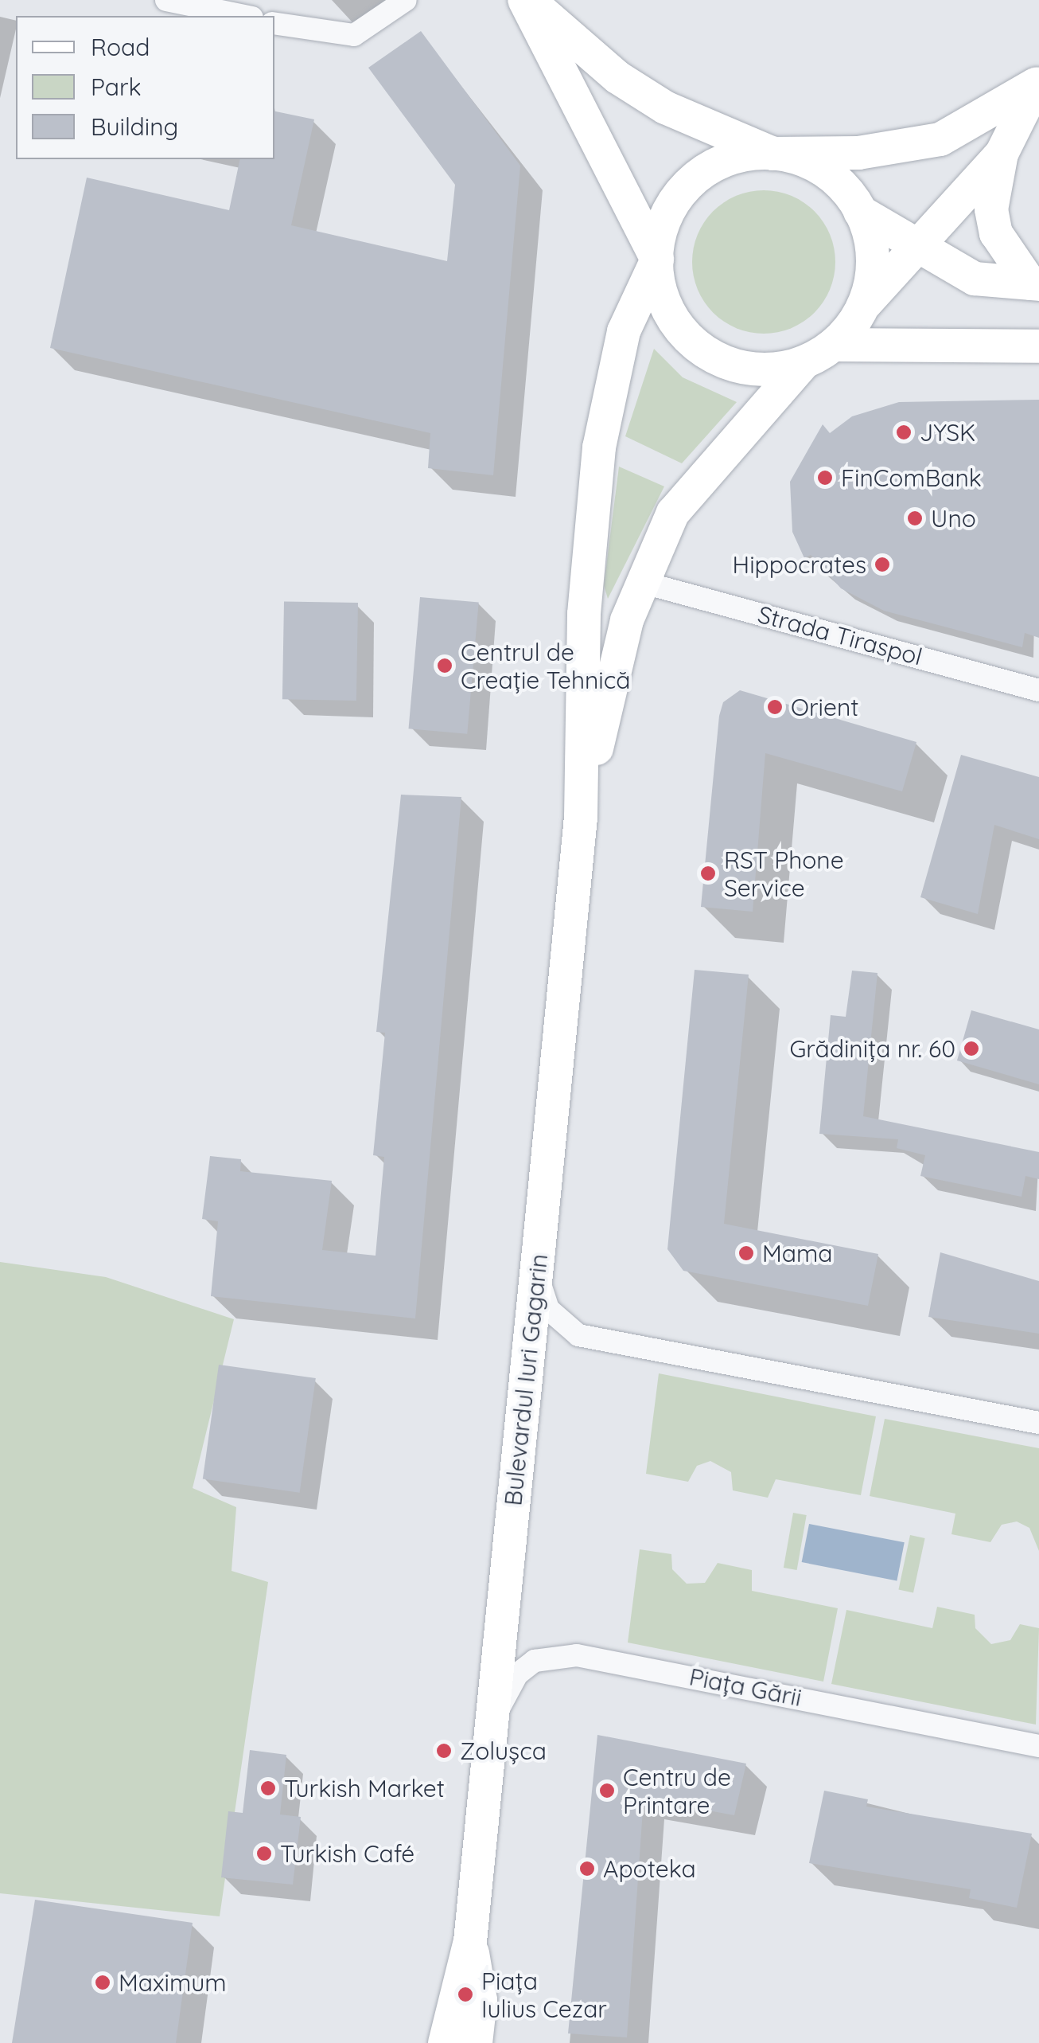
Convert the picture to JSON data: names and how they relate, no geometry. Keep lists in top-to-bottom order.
{
  "streets": {
    "main road": ["Bulevardul Iuri Gagarin"],
    "street": ["Strada Tiraspol", "Piața Gării"]
  },
  "crossings": [
    ["Strada Tiraspol", "Bulevardul Iuri Gagarin"],
    ["Bulevardul Iuri Gagarin", "Piața Gării"]
  ],
  "places": [
    "JYSK",
    "FinComBank",
    "Uno",
    "Hippocrates",
    "Centrul de Creație Tehnică",
    "Orient",
    "RST Phone Service",
    "Grădinița nr. 60",
    "Mama",
    "Zolușca",
    "Turkish Market",
    "Centru de Printare",
    "Turkish Café",
    "Apoteka",
    "Maximum",
    "Piața Iulius Cezar"
  ],
  "legend": ["Road", "Park", "Building"]
}
